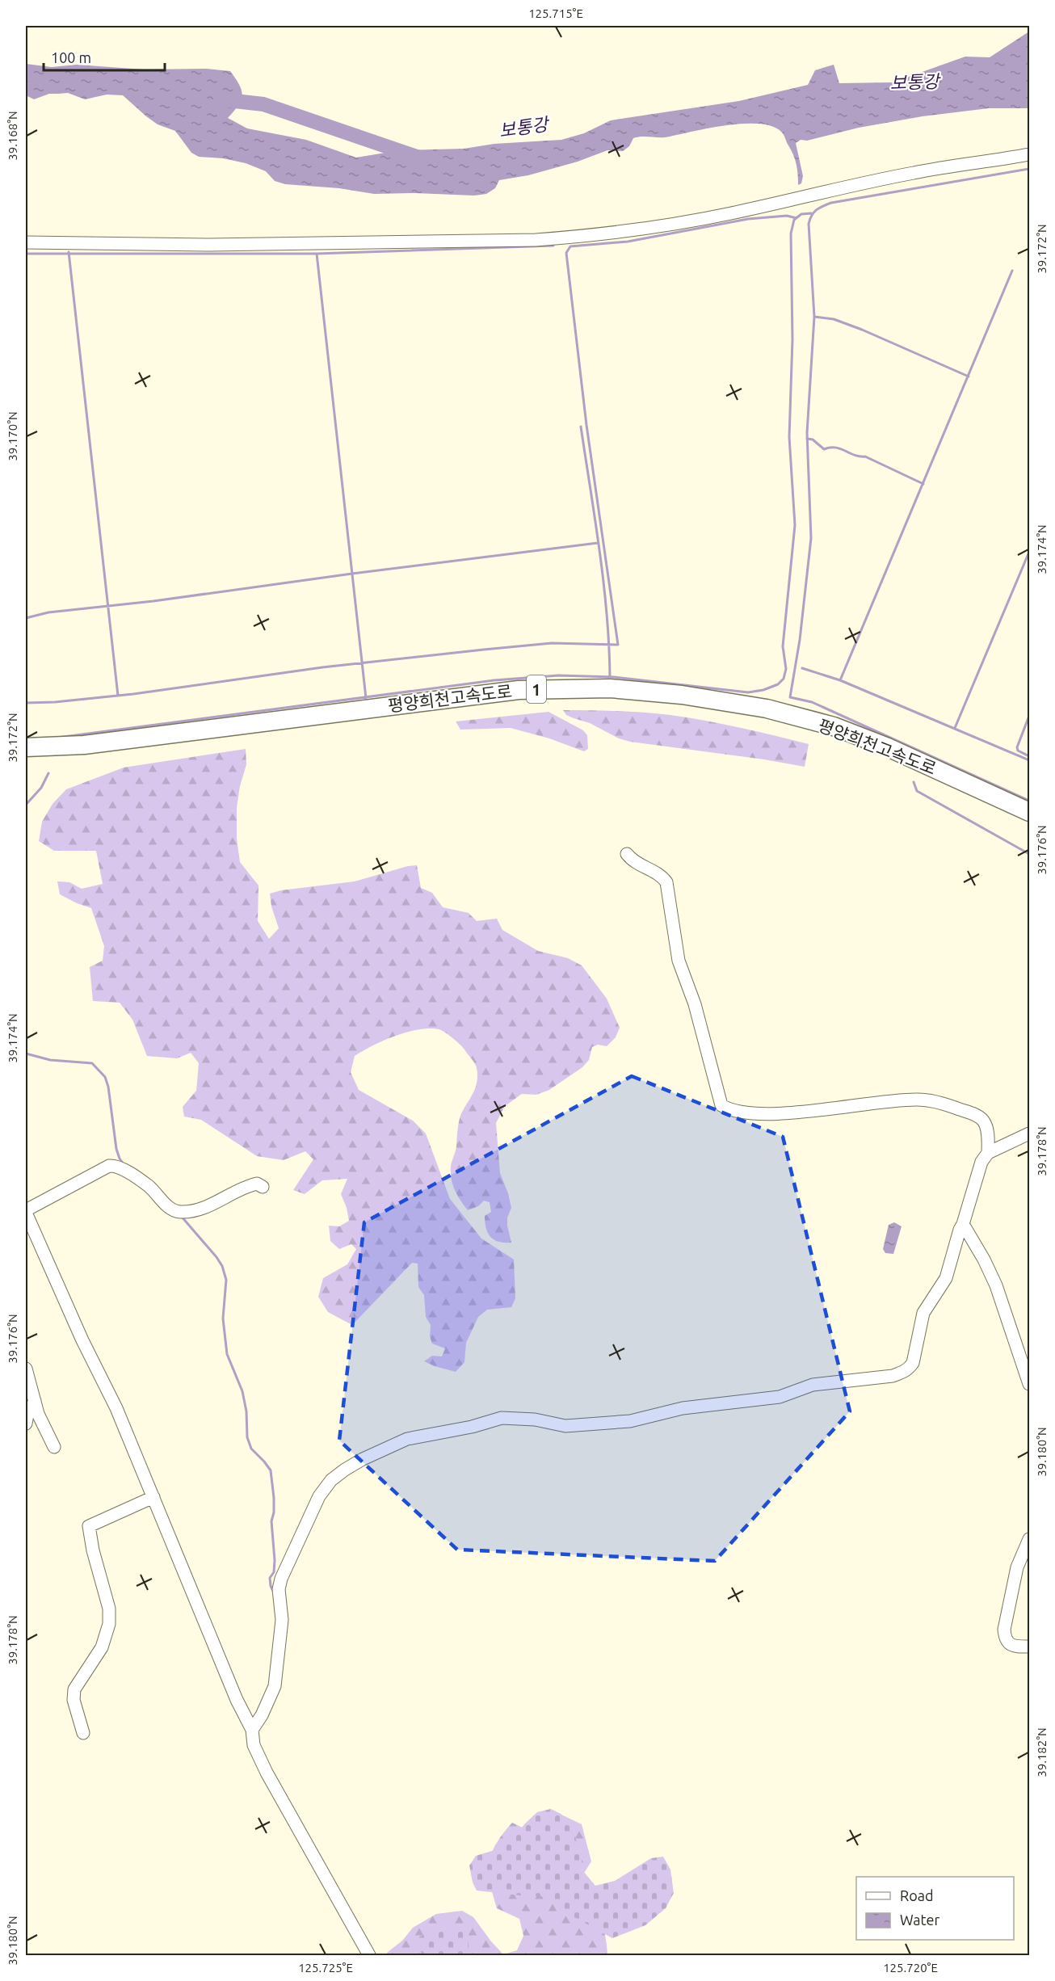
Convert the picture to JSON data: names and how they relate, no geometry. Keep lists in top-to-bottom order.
{
  "streets": {
    "highway": ["1", "평양희천고속도로"]
  },
  "water": ["보통강"],
  "legend": ["Road", "Water"],
  "scale_bar": "100 m",
  "coordinates": [
    "125.715°E",
    "39.168°N",
    "39.172°N",
    "39.170°N",
    "39.174°N",
    "39.176°N",
    "39.178°N",
    "39.180°N",
    "39.182°N",
    "125.725°E",
    "125.720°E"
  ]
}
